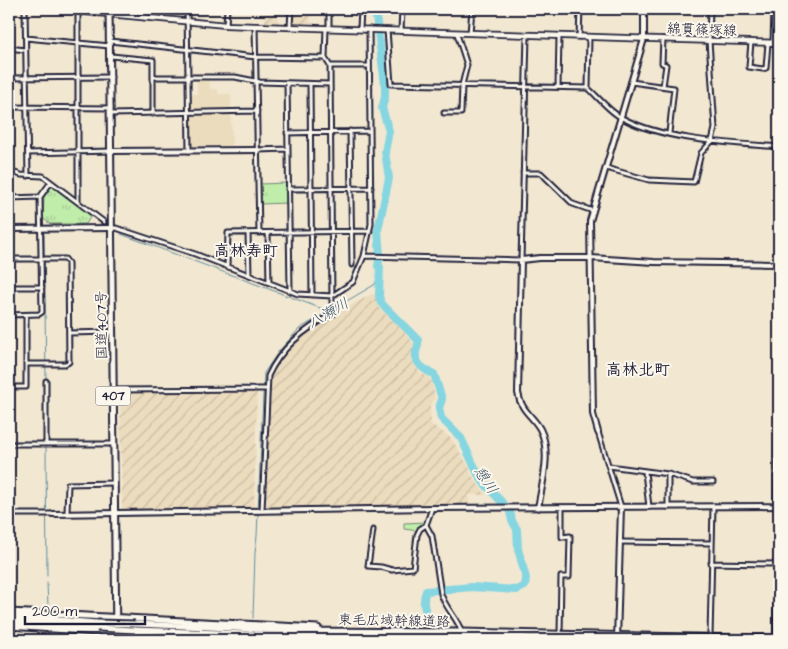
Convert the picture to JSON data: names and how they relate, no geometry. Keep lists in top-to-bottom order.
{
  "streets": {
    "highway": ["国道407号", "407", "東毛広域幹線道路"],
    "main road": ["綿貫篠塚線"]
  },
  "crossings": [
    ["綿貫篠塚線", "国道407号"]
  ],
  "districts": ["高林寿町", "高林北町"],
  "water": ["八瀬川", "憩川"],
  "scale_bar": "200 m"
}
